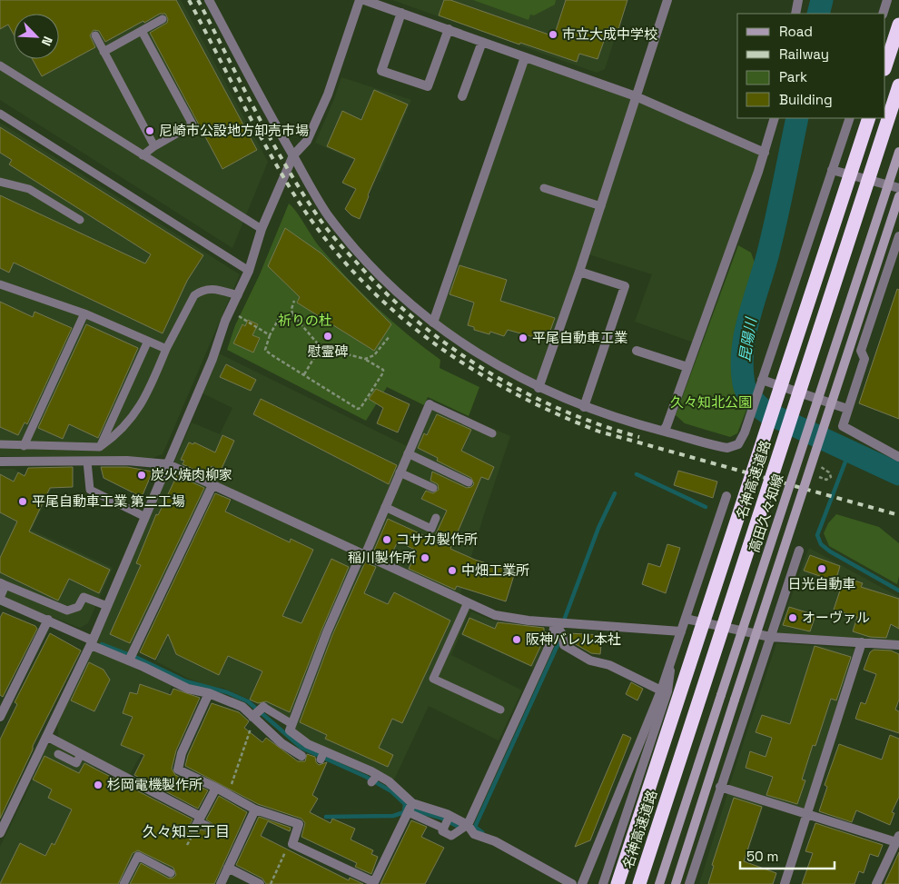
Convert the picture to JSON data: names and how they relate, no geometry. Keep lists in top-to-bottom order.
{
  "streets": {
    "highway": ["名神高速道路"],
    "main road": ["高田久々知線"]
  },
  "districts": ["久々知三丁目"],
  "water": ["昆陽川"],
  "parks": ["祈りの杜", "久々知北公園"],
  "places": [
    "市立大成中学校",
    "尼崎市公設地方卸売市場",
    "慰霊碑",
    "平尾自動車工業",
    "炭火焼肉柳家",
    "平尾自動車工業 第二工場",
    "コサカ製作所",
    "稲川製作所",
    "日光自動車",
    "中畑工業所",
    "オーヴァル",
    "阪神バレル本社",
    "杉岡電機製作所"
  ],
  "legend": [
    "Road",
    "Railway",
    "Park",
    "Building"
  ],
  "scale_bar": "50 m",
  "north": "bottom right"
}
